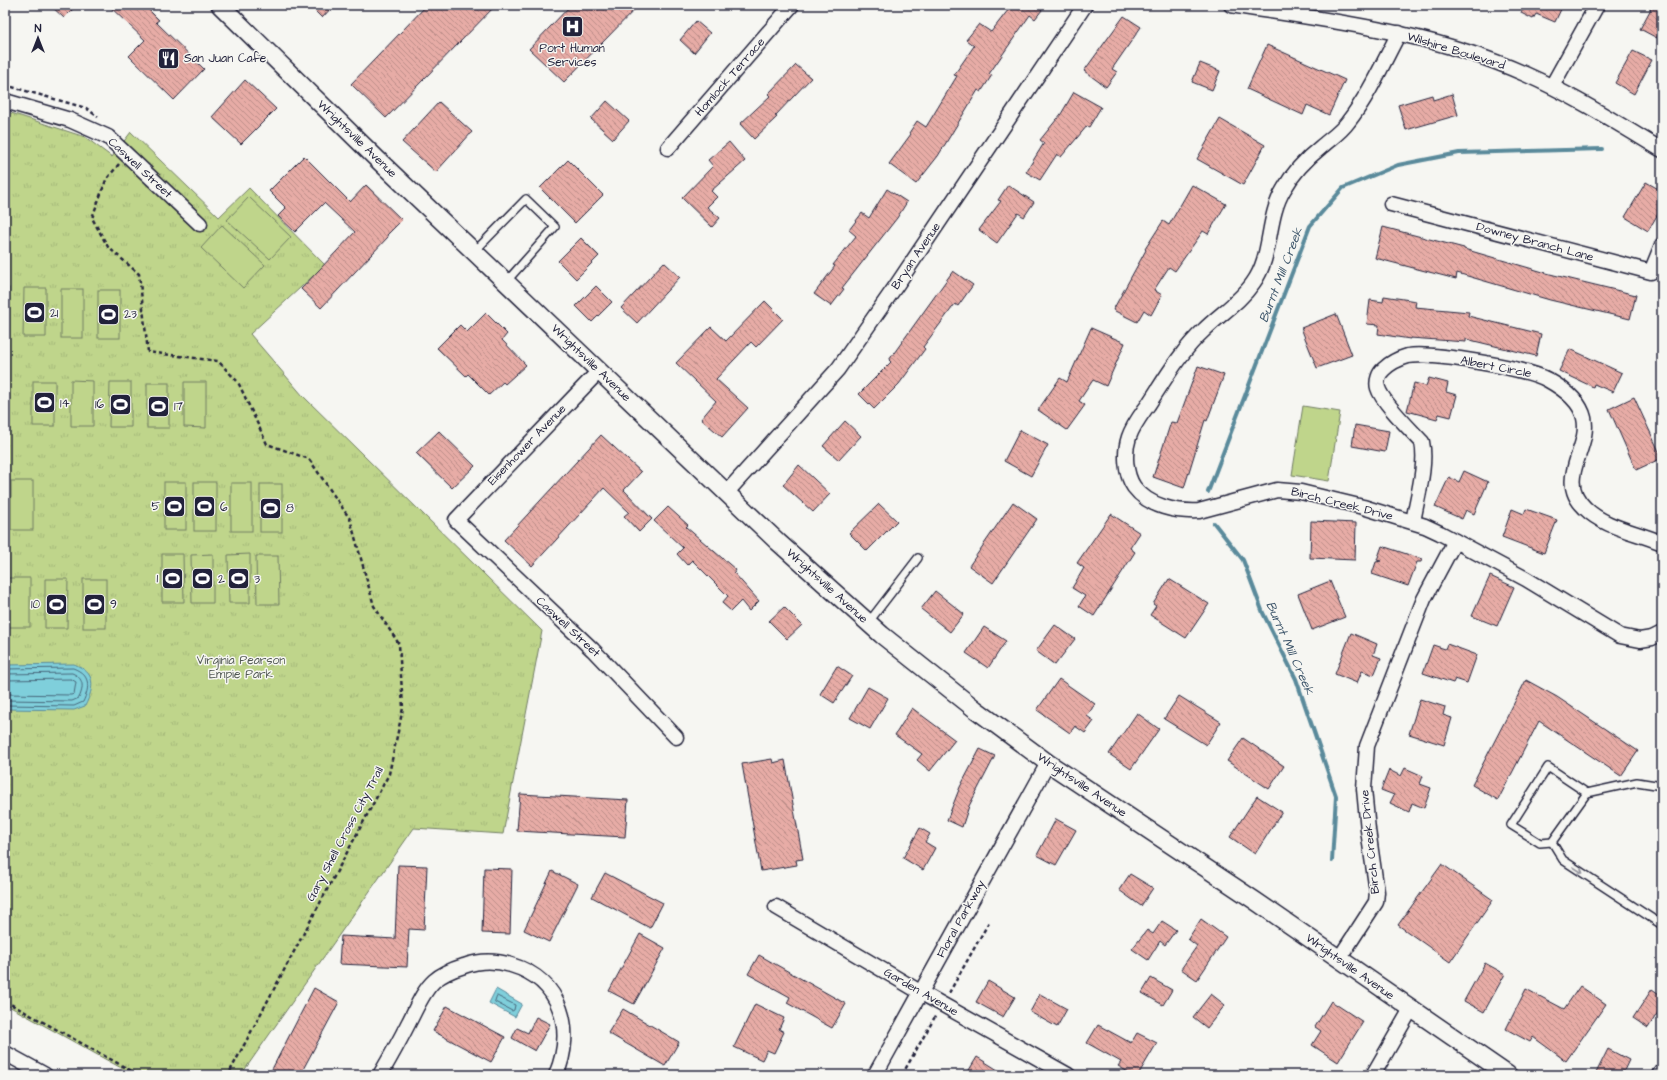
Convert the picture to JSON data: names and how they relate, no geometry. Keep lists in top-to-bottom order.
{
  "streets": {
    "street": [
      "Wilshire Boulevard",
      "Homlock Terrace",
      "Wrightsville Avenue",
      "Caswell Street",
      "Downey Branch Lane",
      "Bryan Avenue",
      "Albert Circle",
      "Eisenhower Avenue",
      "Birch Creek Drive",
      "Floral Parkway",
      "Garden Avenue"
    ],
    "path": ["Gary Shell Cross City Trail"]
  },
  "crossings": [
    ["Wilshire Boulevard", "Birch Creek Drive"],
    ["Wrightsville Avenue", "Bryan Avenue"],
    ["Wrightsville Avenue", "Eisenhower Avenue"],
    ["Wrightsville Avenue", "Birch Creek Drive"],
    ["Wrightsville Avenue", "Floral Parkway"],
    ["Caswell Street", "Eisenhower Avenue"],
    ["Caswell Street", "Gary Shell Cross City Trail"],
    ["Albert Circle", "Birch Creek Drive"],
    ["Floral Parkway", "Garden Avenue"]
  ],
  "water": ["Burnt Mill Creek"],
  "parks": ["Virginia Pearson Empie Park"],
  "places": {
    "hospital": ["Port Human Services"],
    "restaurant": ["San Juan Cafe"],
    "sports": [
      "21",
      "23",
      "14",
      "16",
      "17",
      "5",
      "6",
      "8",
      "1",
      "2",
      "3",
      "10",
      "9"
    ]
  },
  "north": "top"
}
